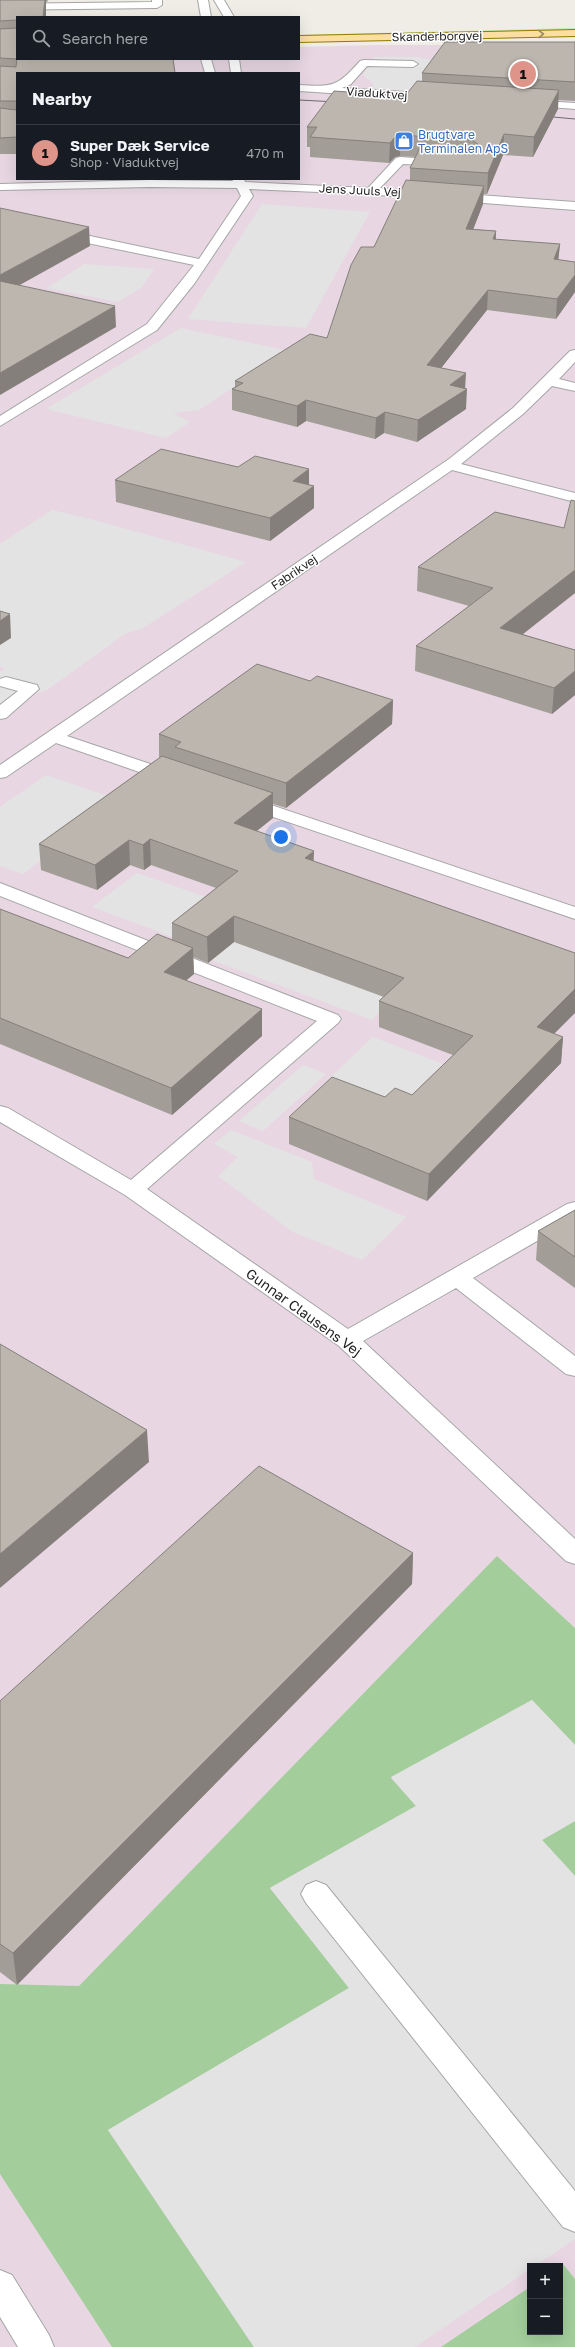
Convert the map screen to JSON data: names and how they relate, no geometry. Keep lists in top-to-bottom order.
{
  "streets": {
    "main road": ["Skanderborgvej"],
    "street": [
      "Viaduktvej",
      "Jens Juuls Vej",
      "Fabrikvej",
      "Gunnar Clausens Vej"
    ]
  },
  "places": {
    "shop": ["Brugtvare Terminalen ApS"]
  },
  "page": {
    "search": "Search here",
    "pins": "1",
    "heading": "Nearby",
    "list": [
      {
        "mark": "1",
        "name": "Super Dæk Service",
        "note": "Shop · Viaduktvej",
        "value": "470 m"
      }
    ],
    "map_buttons": ["+", "−"]
  }
}
